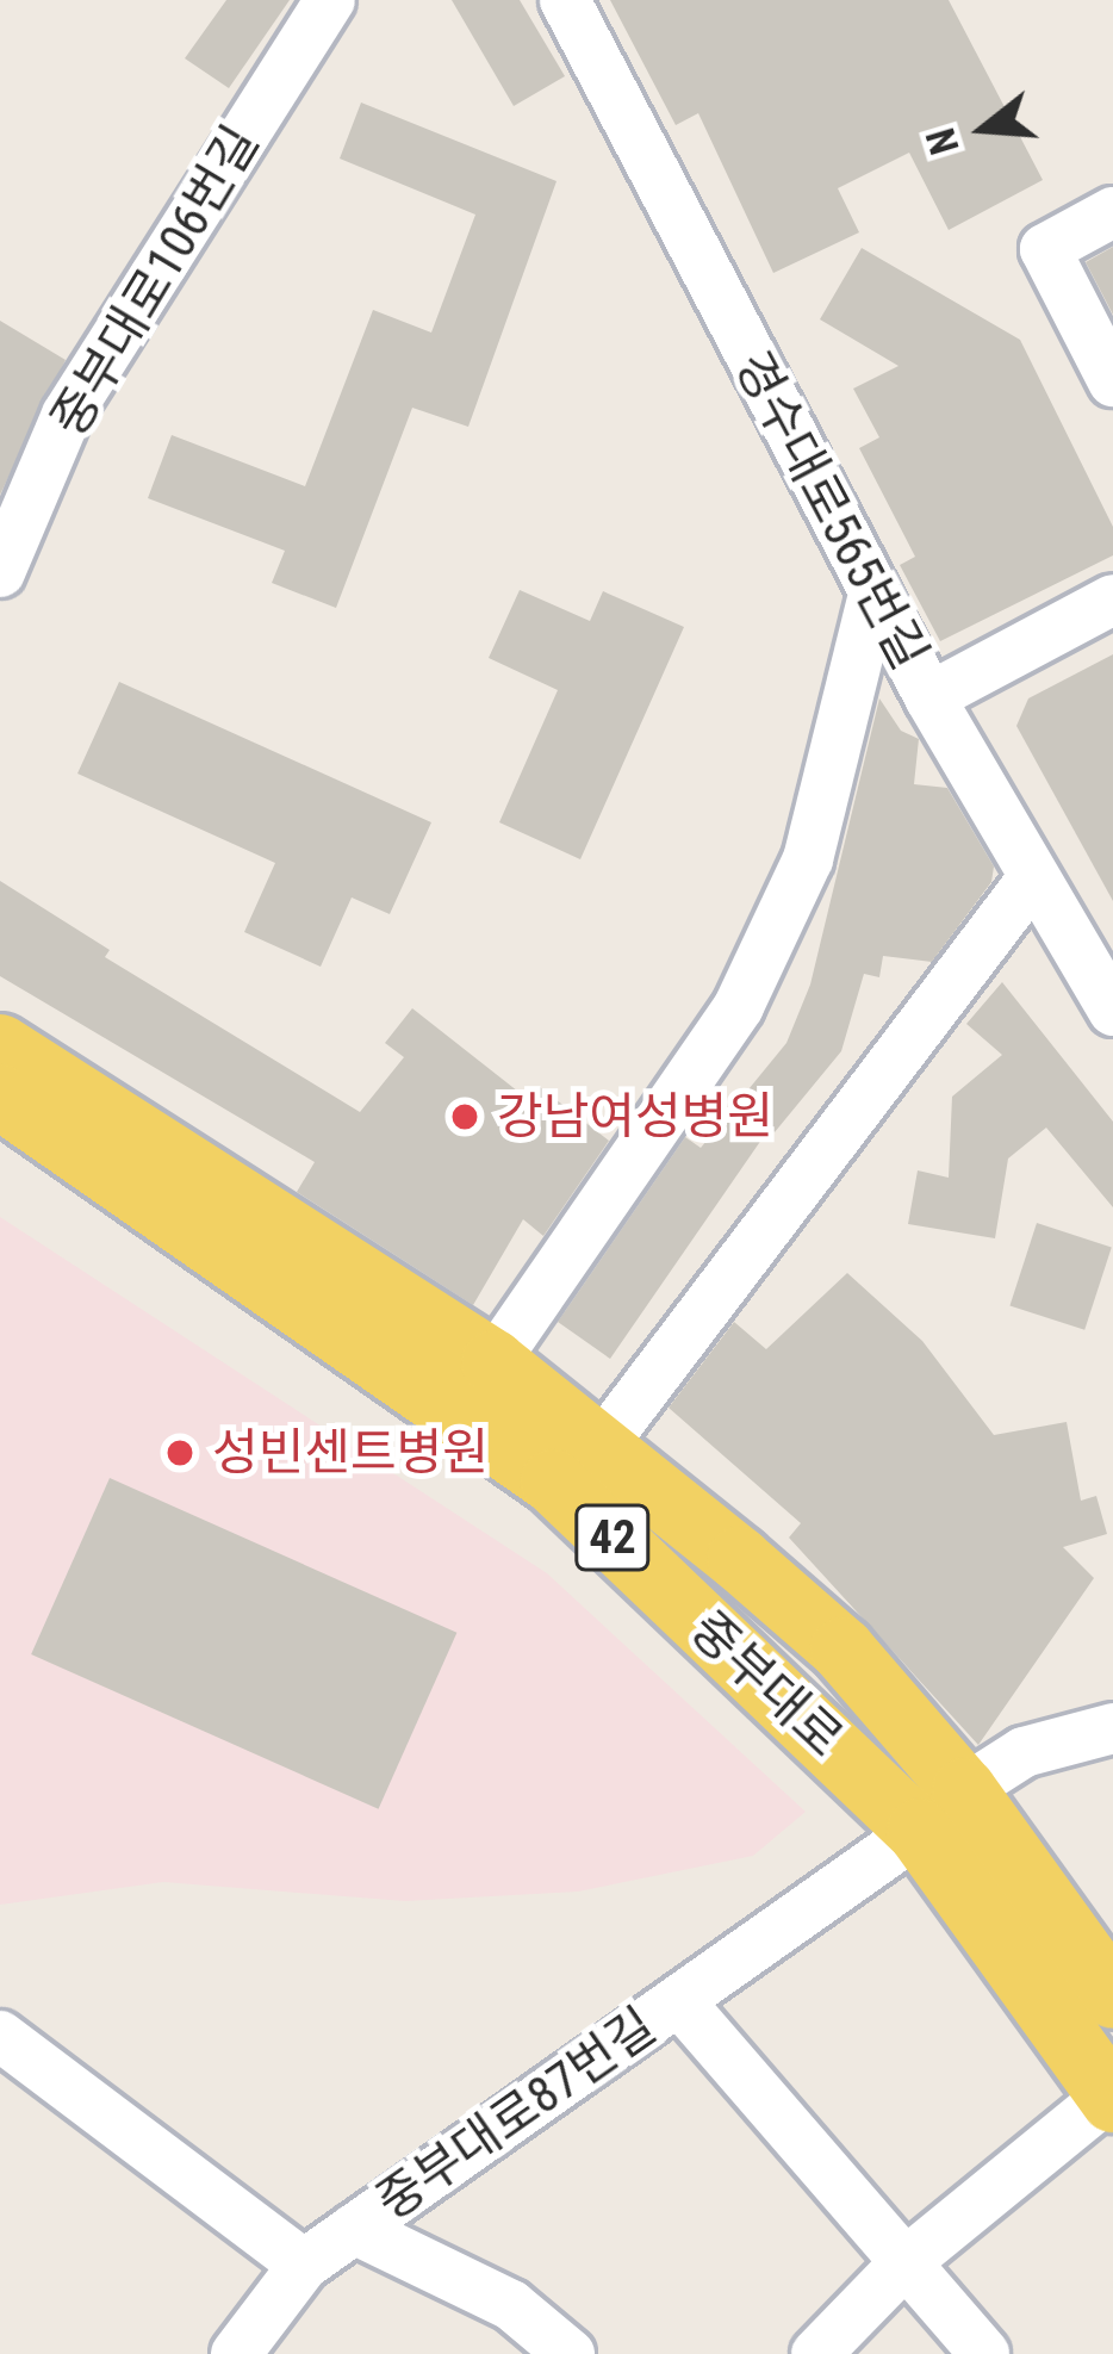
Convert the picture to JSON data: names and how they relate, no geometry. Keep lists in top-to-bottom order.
{
  "streets": {
    "main road": ["42", "중부대로"],
    "street": ["중부대로106번길", "경수대로565번길", "중부대로87번길"]
  },
  "crossings": [
    ["중부대로", "중부대로87번길"]
  ],
  "places": ["강남여성병원", "성빈센트병원"],
  "north": "left"
}
